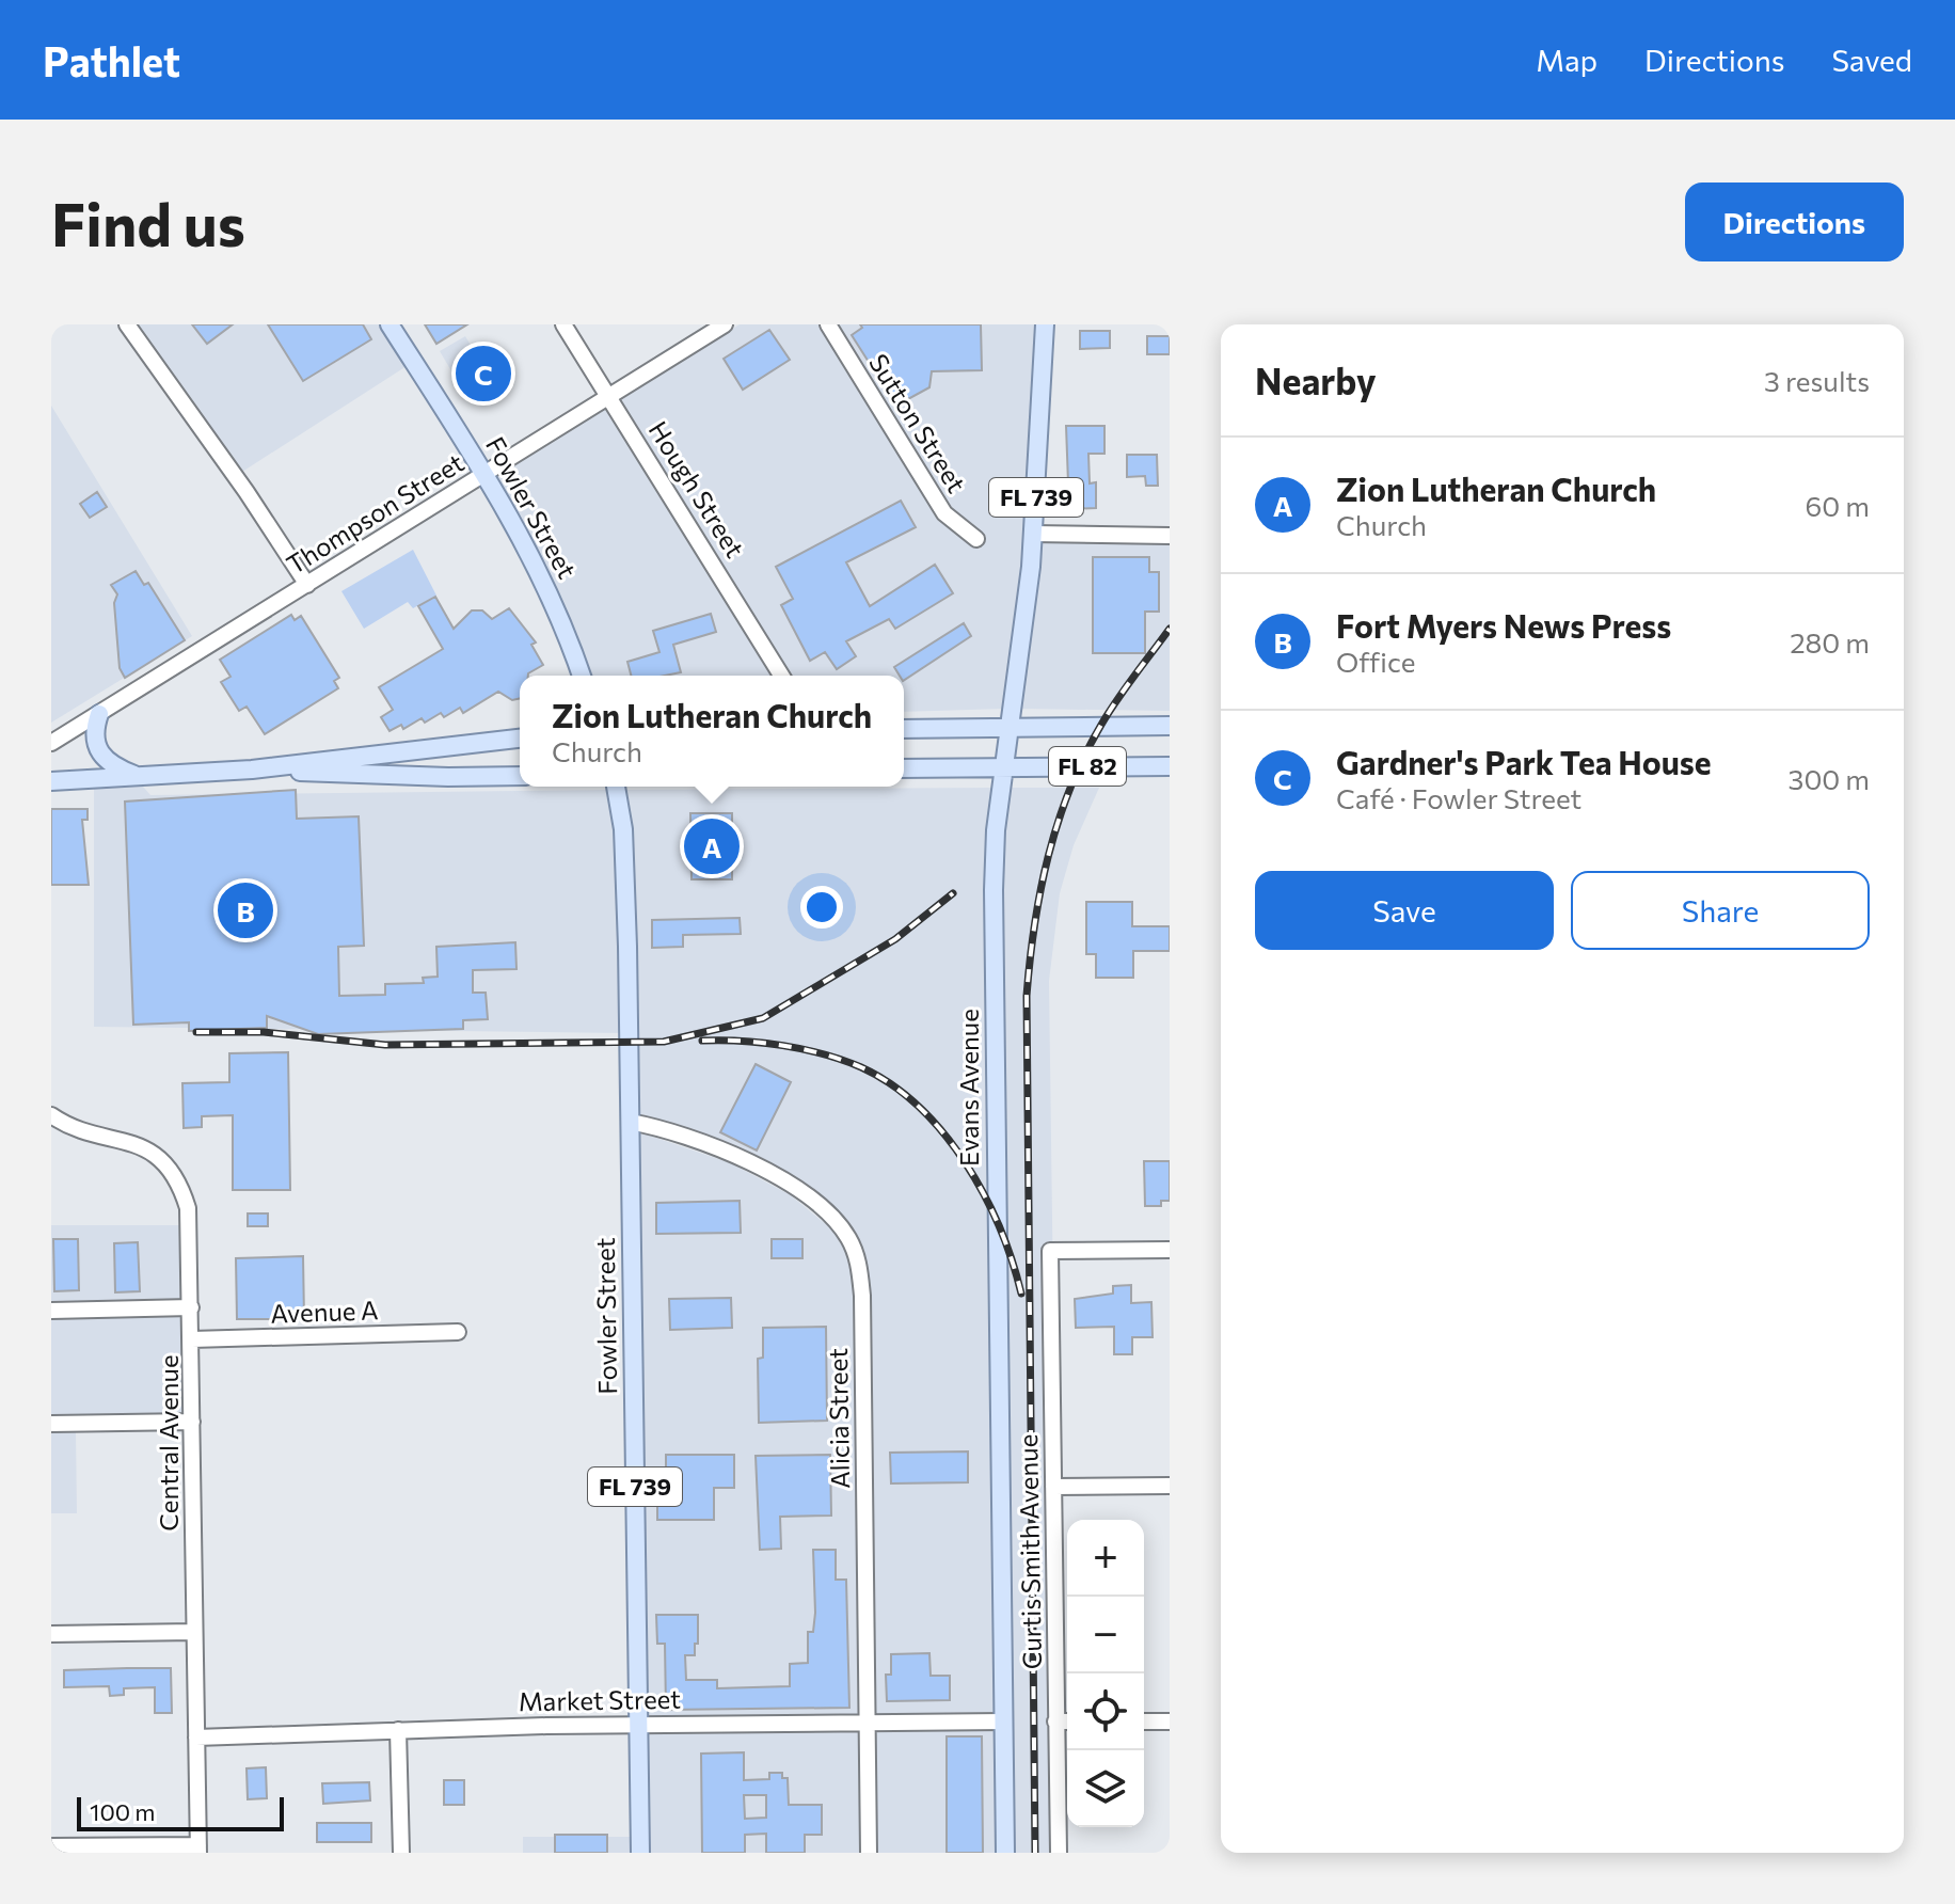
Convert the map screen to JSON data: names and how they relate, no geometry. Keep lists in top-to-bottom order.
{
  "streets": {
    "main road": [
      "FL 739",
      "Fowler Street",
      "FL 82",
      "Evans Avenue"
    ],
    "street": [
      "Sutton Street",
      "Hough Street",
      "Thompson Street",
      "Avenue A",
      "Alicia Street",
      "Central Avenue",
      "Curtis Smith Avenue",
      "Market Street"
    ]
  },
  "crossings": [
    ["Hough Street", "Thompson Street"],
    ["Fowler Street", "Thompson Street"],
    ["Fowler Street", "Alicia Street"],
    ["Fowler Street", "Market Street"],
    ["FL 82", "Evans Avenue"],
    ["Evans Avenue", "Market Street"],
    ["Avenue A", "Central Avenue"],
    ["Alicia Street", "Market Street"],
    ["Central Avenue", "Market Street"]
  ],
  "scale_bar": "100 m",
  "page": {
    "header": "Pathlet",
    "nav": ["Map", "Directions", "Saved"],
    "buttons": [
      "Directions",
      ["Save", "Share"]
    ],
    "title": "Find us",
    "heading": ["Nearby", "3 results"],
    "pins": ["C", "A", "B"],
    "list": [
      {
        "mark": "A",
        "name": "Zion Lutheran Church",
        "note": "Church",
        "value": "60 m"
      },
      {
        "mark": "B",
        "name": "Fort Myers News Press",
        "note": "Office",
        "value": "280 m"
      },
      {
        "mark": "C",
        "name": "Gardner's Park Tea House",
        "note": "Café · Fowler Street",
        "value": "300 m"
      }
    ],
    "popup": ["Zion Lutheran Church", "Church"],
    "map_buttons": ["+", "−"],
    "scale": "100 m"
  }
}
